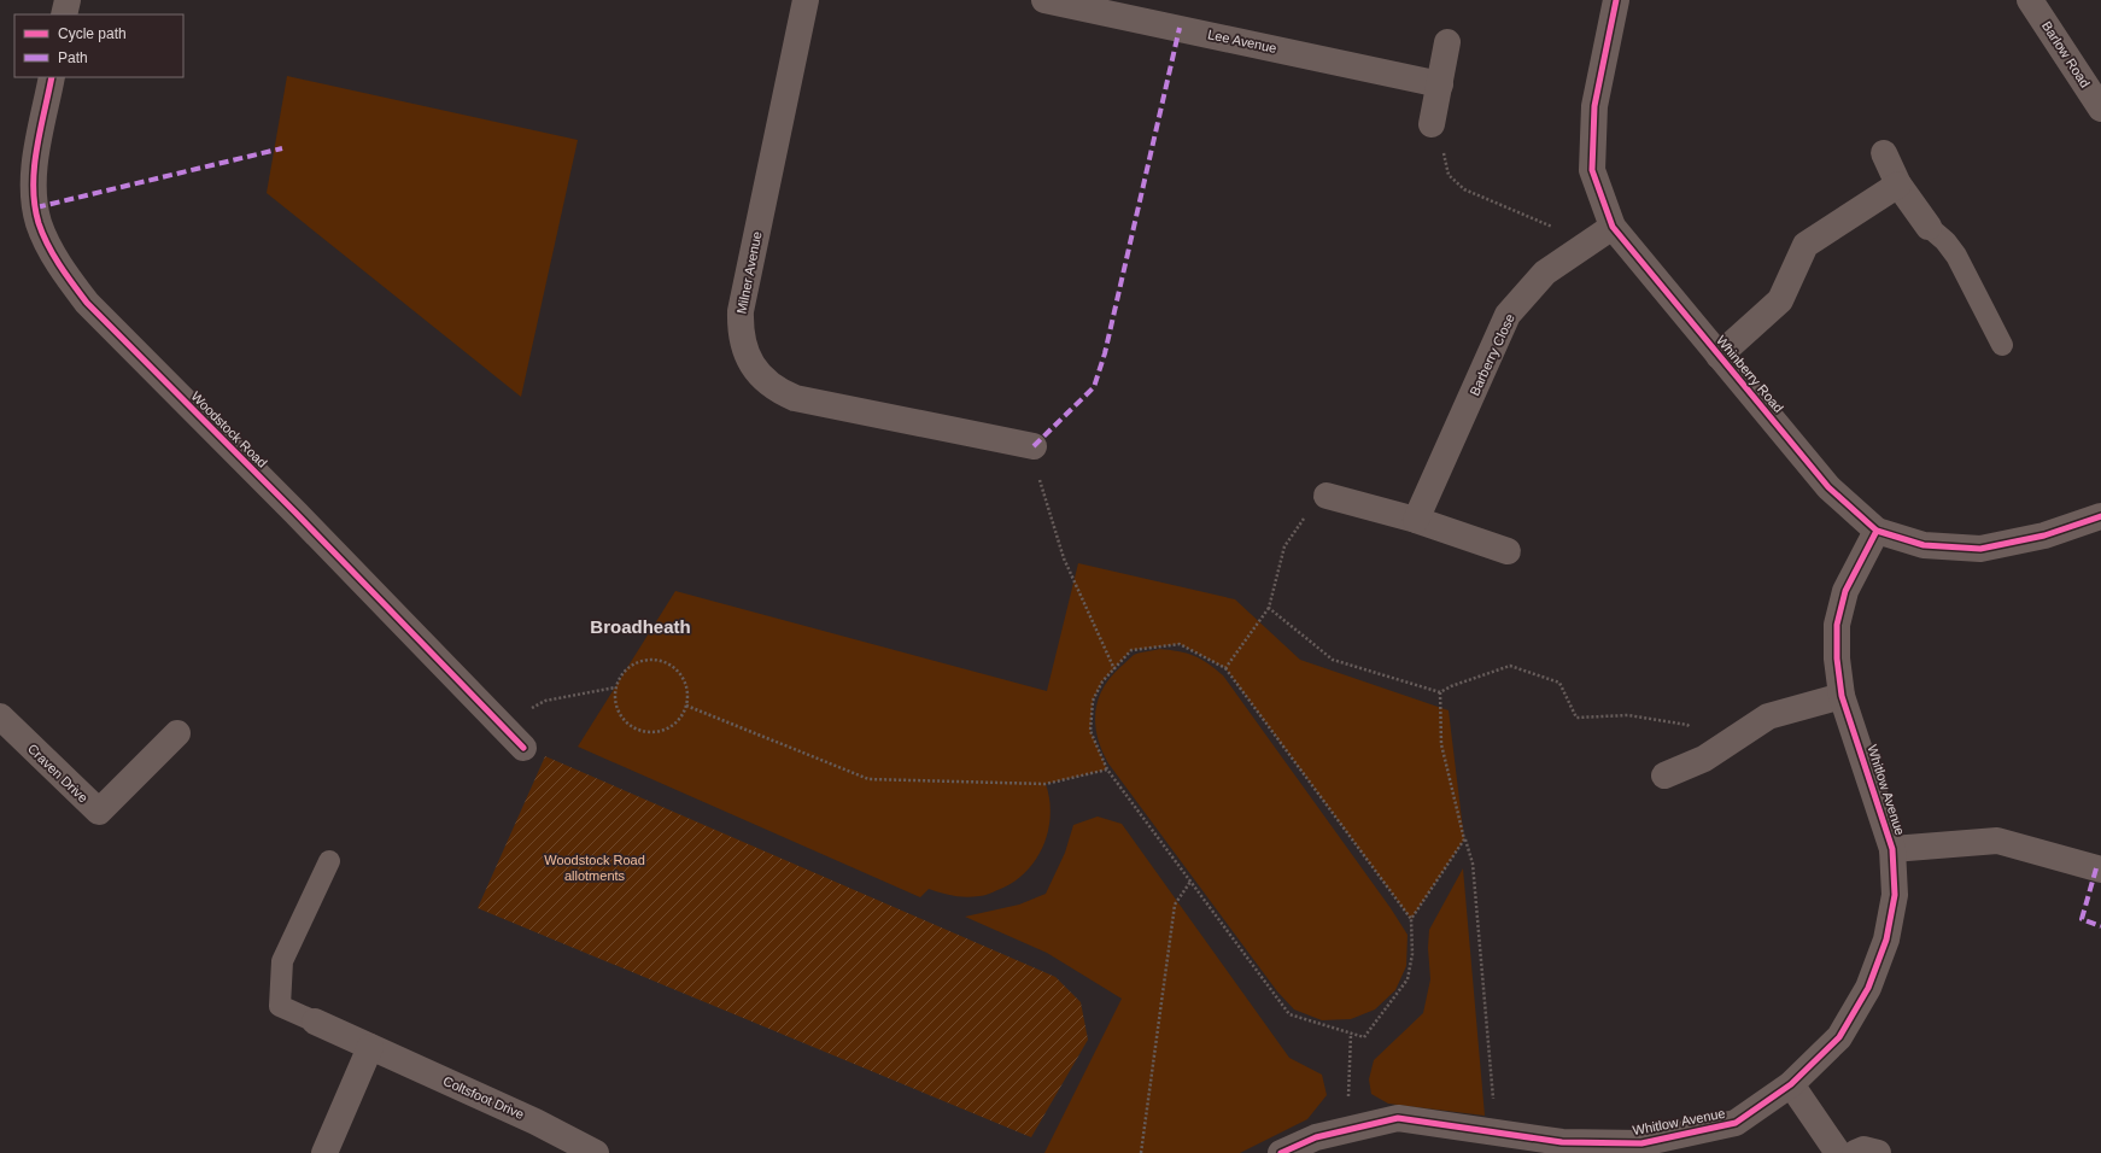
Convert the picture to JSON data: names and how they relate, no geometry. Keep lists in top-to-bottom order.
{
  "streets": {
    "street": [
      "Lee Avenue",
      "Barlow Road",
      "Milner Avenue",
      "Barberry Close",
      "Whinberry Road",
      "Woodstock Road",
      "Craven Drive",
      "Whitlow Avenue",
      "Coltsfoot Drive"
    ]
  },
  "crossings": [
    ["Barberry Close", "Whinberry Road"],
    ["Whinberry Road", "Whitlow Avenue"]
  ],
  "districts": ["Broadheath"],
  "parks": ["Woodstock Road allotments"],
  "legend": ["Cycle path", "Path"]
}
